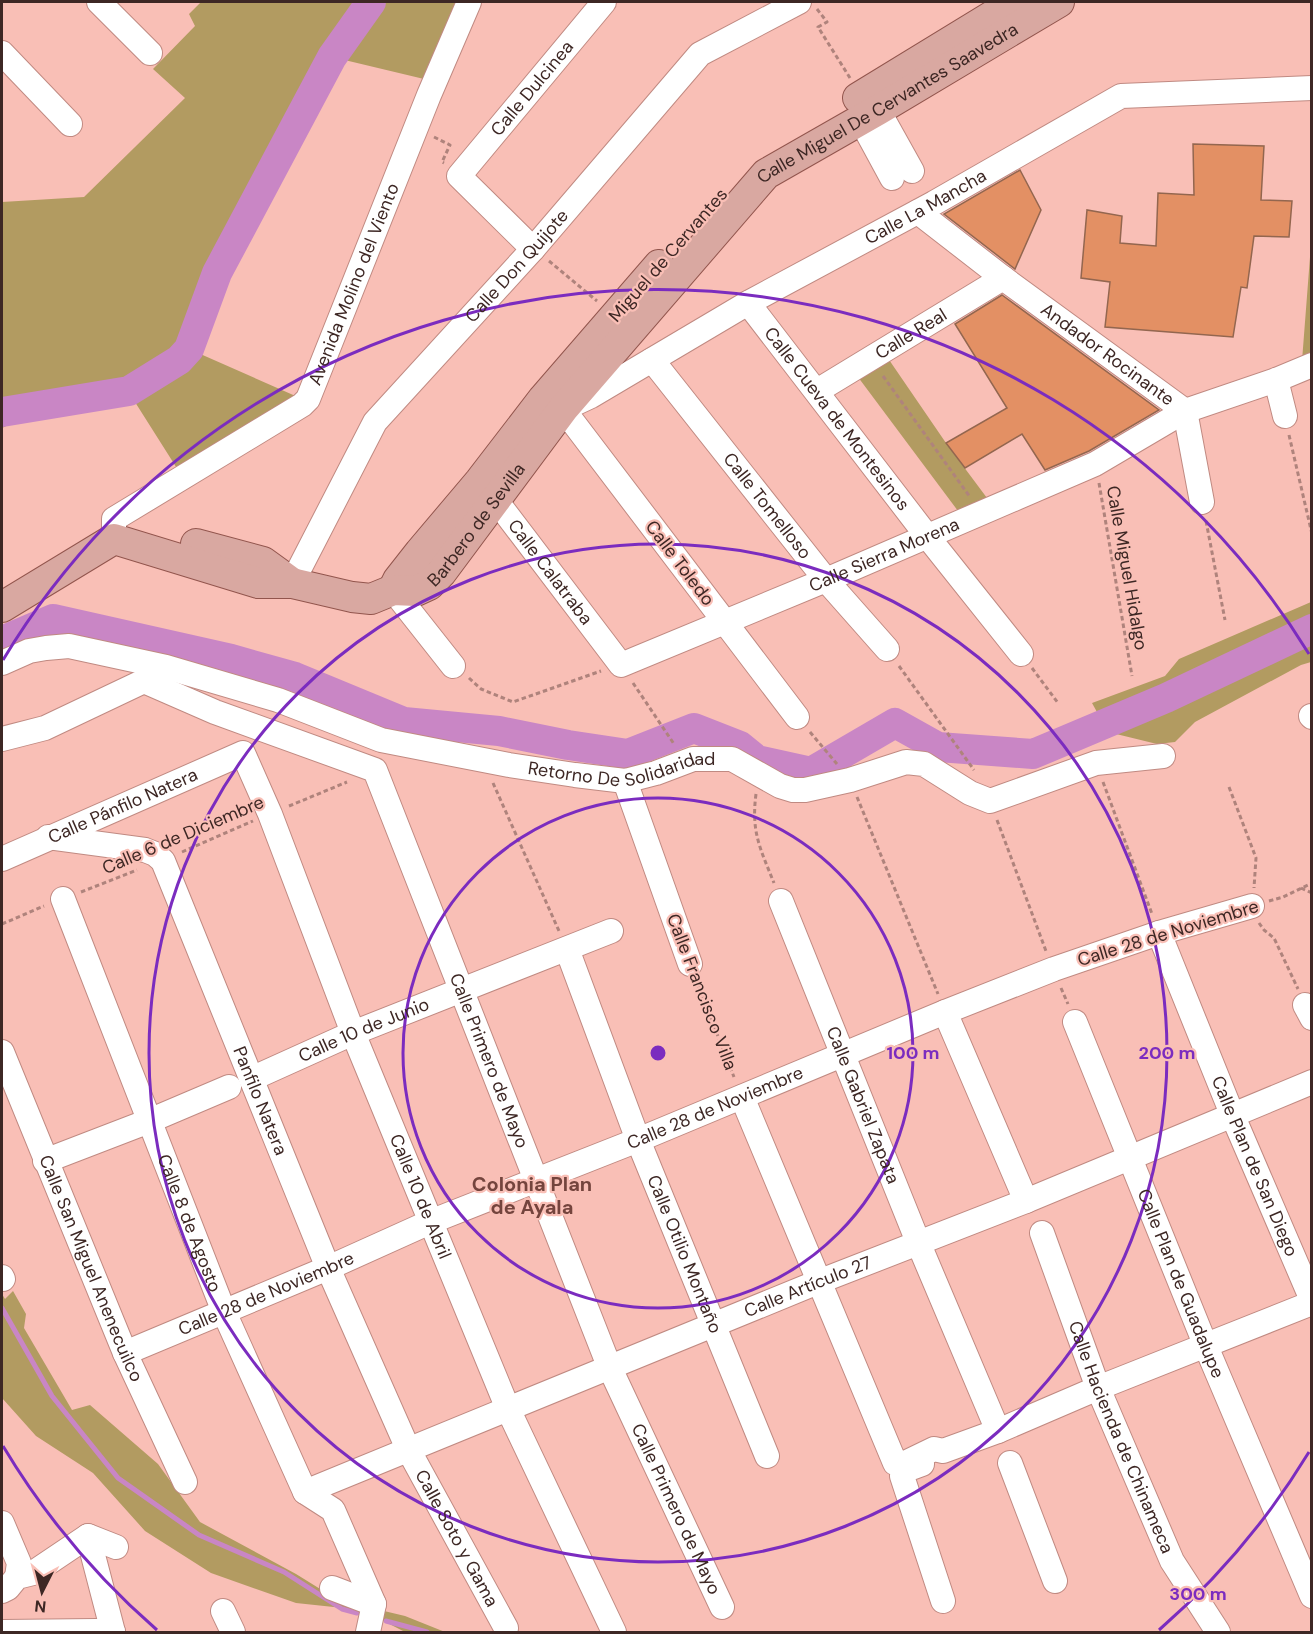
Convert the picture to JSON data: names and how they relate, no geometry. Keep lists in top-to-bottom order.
{
  "streets": {
    "main road": [
      "Calle Miguel De Cervantes Saavedra",
      "Miguel de Cervantes",
      "Avenida Molino del Viento",
      "Barbero de Sevilla"
    ],
    "street": [
      "Calle Dulcinea",
      "Calle La Mancha",
      "Calle Don Quijote",
      "Calle Real",
      "Andador Rocinante",
      "Calle Cueva de Montesinos",
      "Calle Tomelloso",
      "Calle Sierra Morena",
      "Calle Toledo",
      "Calle Calatraba",
      "Retorno De Solidaridad",
      "Calle Pánfilo Natera",
      "Calle 28 de Noviembre",
      "Calle Francisco Villa",
      "Calle 10 de Junio",
      "Calle Primero de Mayo",
      "Panfilo Natera",
      "Calle Gabriel Zapata",
      "Calle Plan de San Diego",
      "Calle 10 de Abril",
      "Calle 8 de Agosto",
      "Calle Otilio Montaño",
      "Calle San Miguel Anenecuilco",
      "Calle Plan de Guadalupe",
      "Calle Artículo 27",
      "Calle Hacienda de Chinameca",
      "Calle Soto y Gama"
    ],
    "path": ["Calle Miguel Hidalgo", "Calle 6 de Diciembre"]
  },
  "crossings": [
    ["Calle Miguel De Cervantes Saavedra", "Calle La Mancha"],
    ["Calle Miguel De Cervantes Saavedra", "Barbero de Sevilla"],
    ["Calle Miguel De Cervantes Saavedra", "Calle Toledo"],
    ["Calle La Mancha", "Andador Rocinante"],
    ["Calle La Mancha", "Calle Cueva de Montesinos"],
    ["Calle La Mancha", "Calle Tomelloso"],
    ["Calle La Mancha", "Barbero de Sevilla"],
    ["Calle La Mancha", "Calle Toledo"],
    ["Miguel de Cervantes", "Barbero de Sevilla"],
    ["Miguel de Cervantes", "Calle Calatraba"],
    ["Calle Don Quijote", "Barbero de Sevilla"],
    ["Avenida Molino del Viento", "Barbero de Sevilla"],
    ["Calle Real", "Andador Rocinante"],
    ["Calle Real", "Calle Cueva de Montesinos"],
    ["Andador Rocinante", "Calle Sierra Morena"],
    ["Calle Cueva de Montesinos", "Calle Sierra Morena"],
    ["Calle Tomelloso", "Calle Sierra Morena"],
    ["Barbero de Sevilla", "Calle Toledo"],
    ["Barbero de Sevilla", "Calle Calatraba"],
    ["Calle Sierra Morena", "Calle Toledo"],
    ["Calle Sierra Morena", "Calle Miguel Hidalgo"],
    ["Calle Sierra Morena", "Calle Calatraba"],
    ["Retorno De Solidaridad", "Calle Francisco Villa"],
    ["Calle Pánfilo Natera", "Calle 10 de Abril"],
    ["Calle 6 de Diciembre", "Calle Primero de Mayo"],
    ["Calle 6 de Diciembre", "Panfilo Natera"],
    ["Calle 6 de Diciembre", "Calle 10 de Abril"],
    ["Calle 6 de Diciembre", "Calle 8 de Agosto"],
    ["Calle 28 de Noviembre", "Calle Francisco Villa"],
    ["Calle 28 de Noviembre", "Calle Primero de Mayo"],
    ["Calle 28 de Noviembre", "Panfilo Natera"],
    ["Calle 28 de Noviembre", "Calle Gabriel Zapata"],
    ["Calle 28 de Noviembre", "Calle Plan de San Diego"],
    ["Calle 28 de Noviembre", "Calle 10 de Abril"],
    ["Calle 28 de Noviembre", "Calle 8 de Agosto"],
    ["Calle 28 de Noviembre", "Calle Otilio Montaño"],
    ["Calle 28 de Noviembre", "Calle San Miguel Anenecuilco"],
    ["Calle 10 de Junio", "Calle Primero de Mayo"],
    ["Calle 10 de Junio", "Panfilo Natera"],
    ["Calle 10 de Junio", "Calle 10 de Abril"],
    ["Calle 10 de Junio", "Calle 8 de Agosto"],
    ["Calle 10 de Junio", "Calle Otilio Montaño"],
    ["Calle 10 de Junio", "Calle San Miguel Anenecuilco"],
    ["Calle Primero de Mayo", "Calle Artículo 27"],
    ["Panfilo Natera", "Calle Artículo 27"],
    ["Panfilo Natera", "Calle Soto y Gama"],
    ["Calle Gabriel Zapata", "Calle Artículo 27"],
    ["Calle Plan de San Diego", "Calle Artículo 27"],
    ["Calle 10 de Abril", "Calle Artículo 27"],
    ["Calle 8 de Agosto", "Calle Artículo 27"],
    ["Calle Otilio Montaño", "Calle Artículo 27"],
    ["Calle Plan de Guadalupe", "Calle Artículo 27"],
    ["Calle Artículo 27", "Calle Soto y Gama"]
  ],
  "districts": ["Colonia Plan de Ayala"],
  "north": "bottom",
  "rings": ["100 m", "200 m", "300 m"]
}
